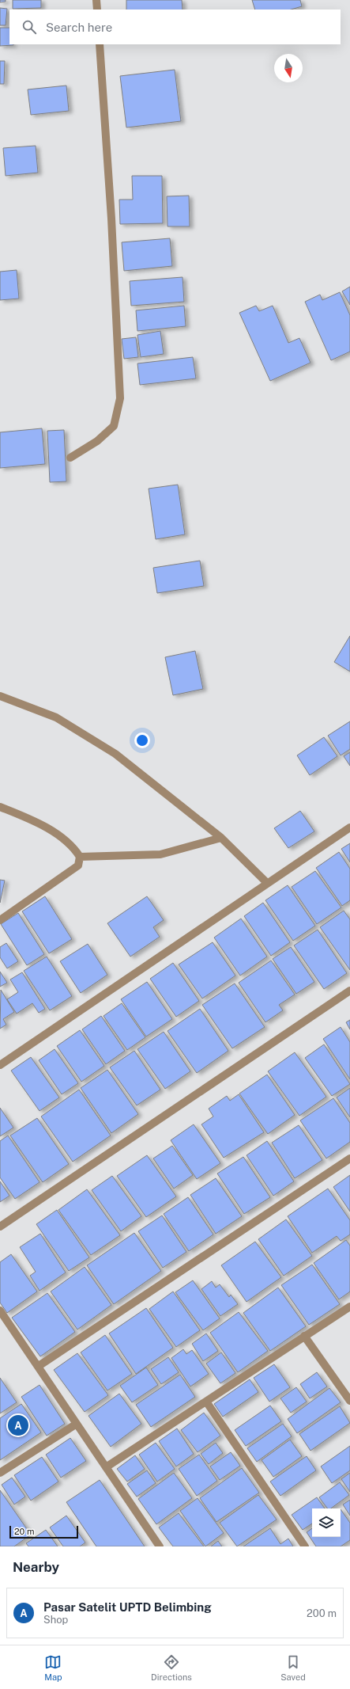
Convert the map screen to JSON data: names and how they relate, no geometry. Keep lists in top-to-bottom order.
{
  "scale_bar": "20 m",
  "north": "bottom",
  "page": {
    "search": "Search here",
    "pins": "A",
    "scale": "20 m",
    "heading": "Nearby",
    "list": [
      {
        "mark": "A",
        "name": "Pasar Satelit UPTD Belimbing",
        "note": "Shop",
        "value": "200 m"
      }
    ],
    "nav": ["Map", "Directions", "Saved"]
  }
}
